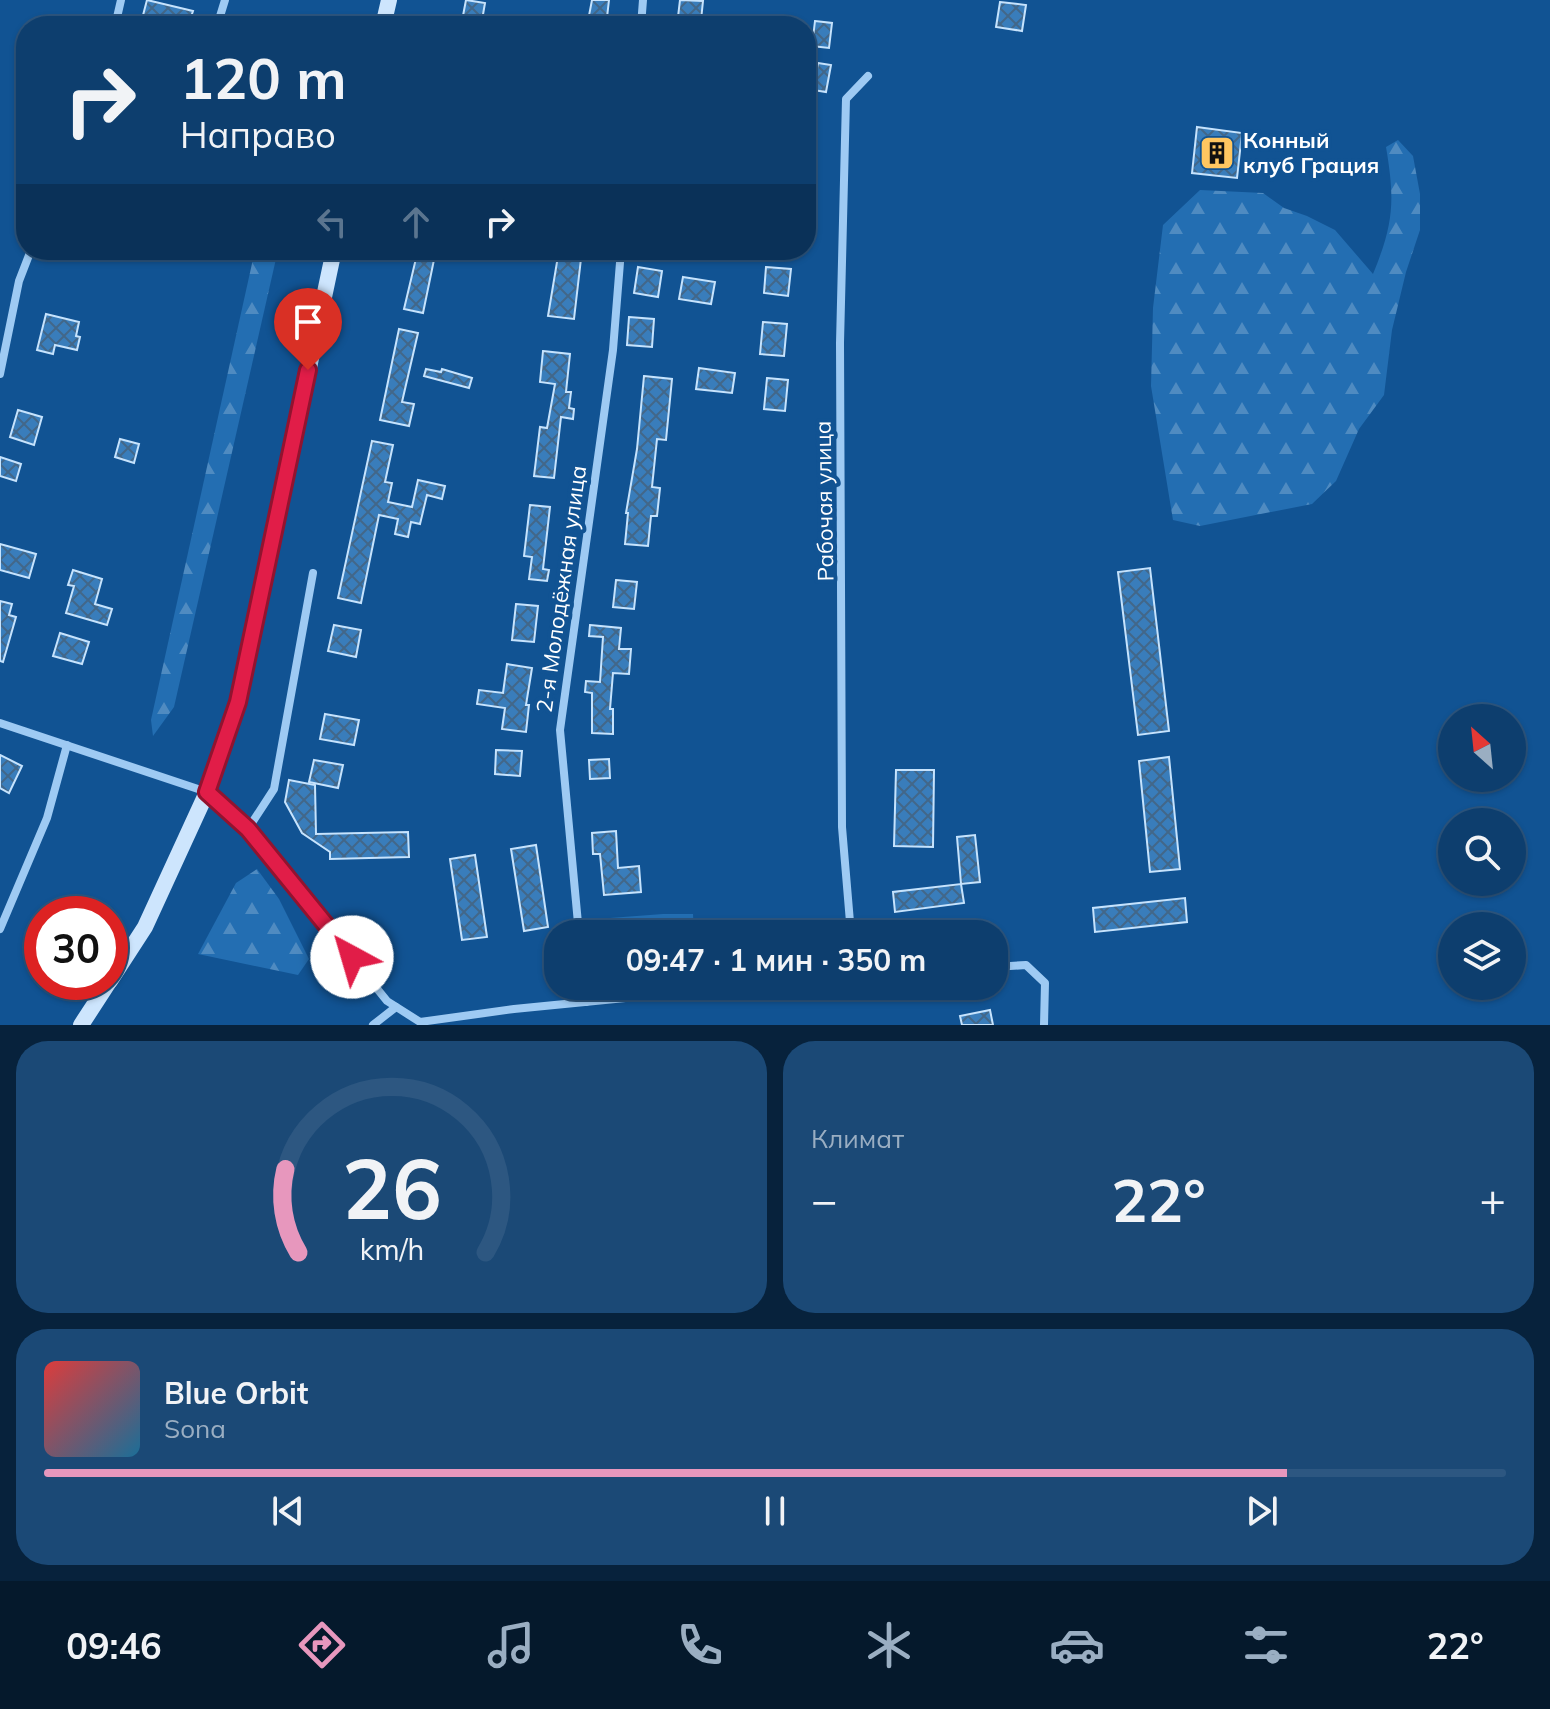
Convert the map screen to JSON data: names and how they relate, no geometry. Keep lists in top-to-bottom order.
{
  "streets": {
    "street": ["Рабочая улица", "2-я Молодёжная улица"]
  },
  "places": {
    "building": ["Конный клуб Грация"]
  },
  "north": "top left",
  "page": {
    "turn": ["120 m", "Направо"],
    "limit": "30",
    "trip": "09:47 · 1 мин · 350 m",
    "tile": "Климат",
    "heat": ["−", "22°", "+"],
    "song": ["Blue Orbit", "Sona"],
    "tabs": ["09:46", "22°"],
    "gauge": ["26", "km/h"]
  }
}
